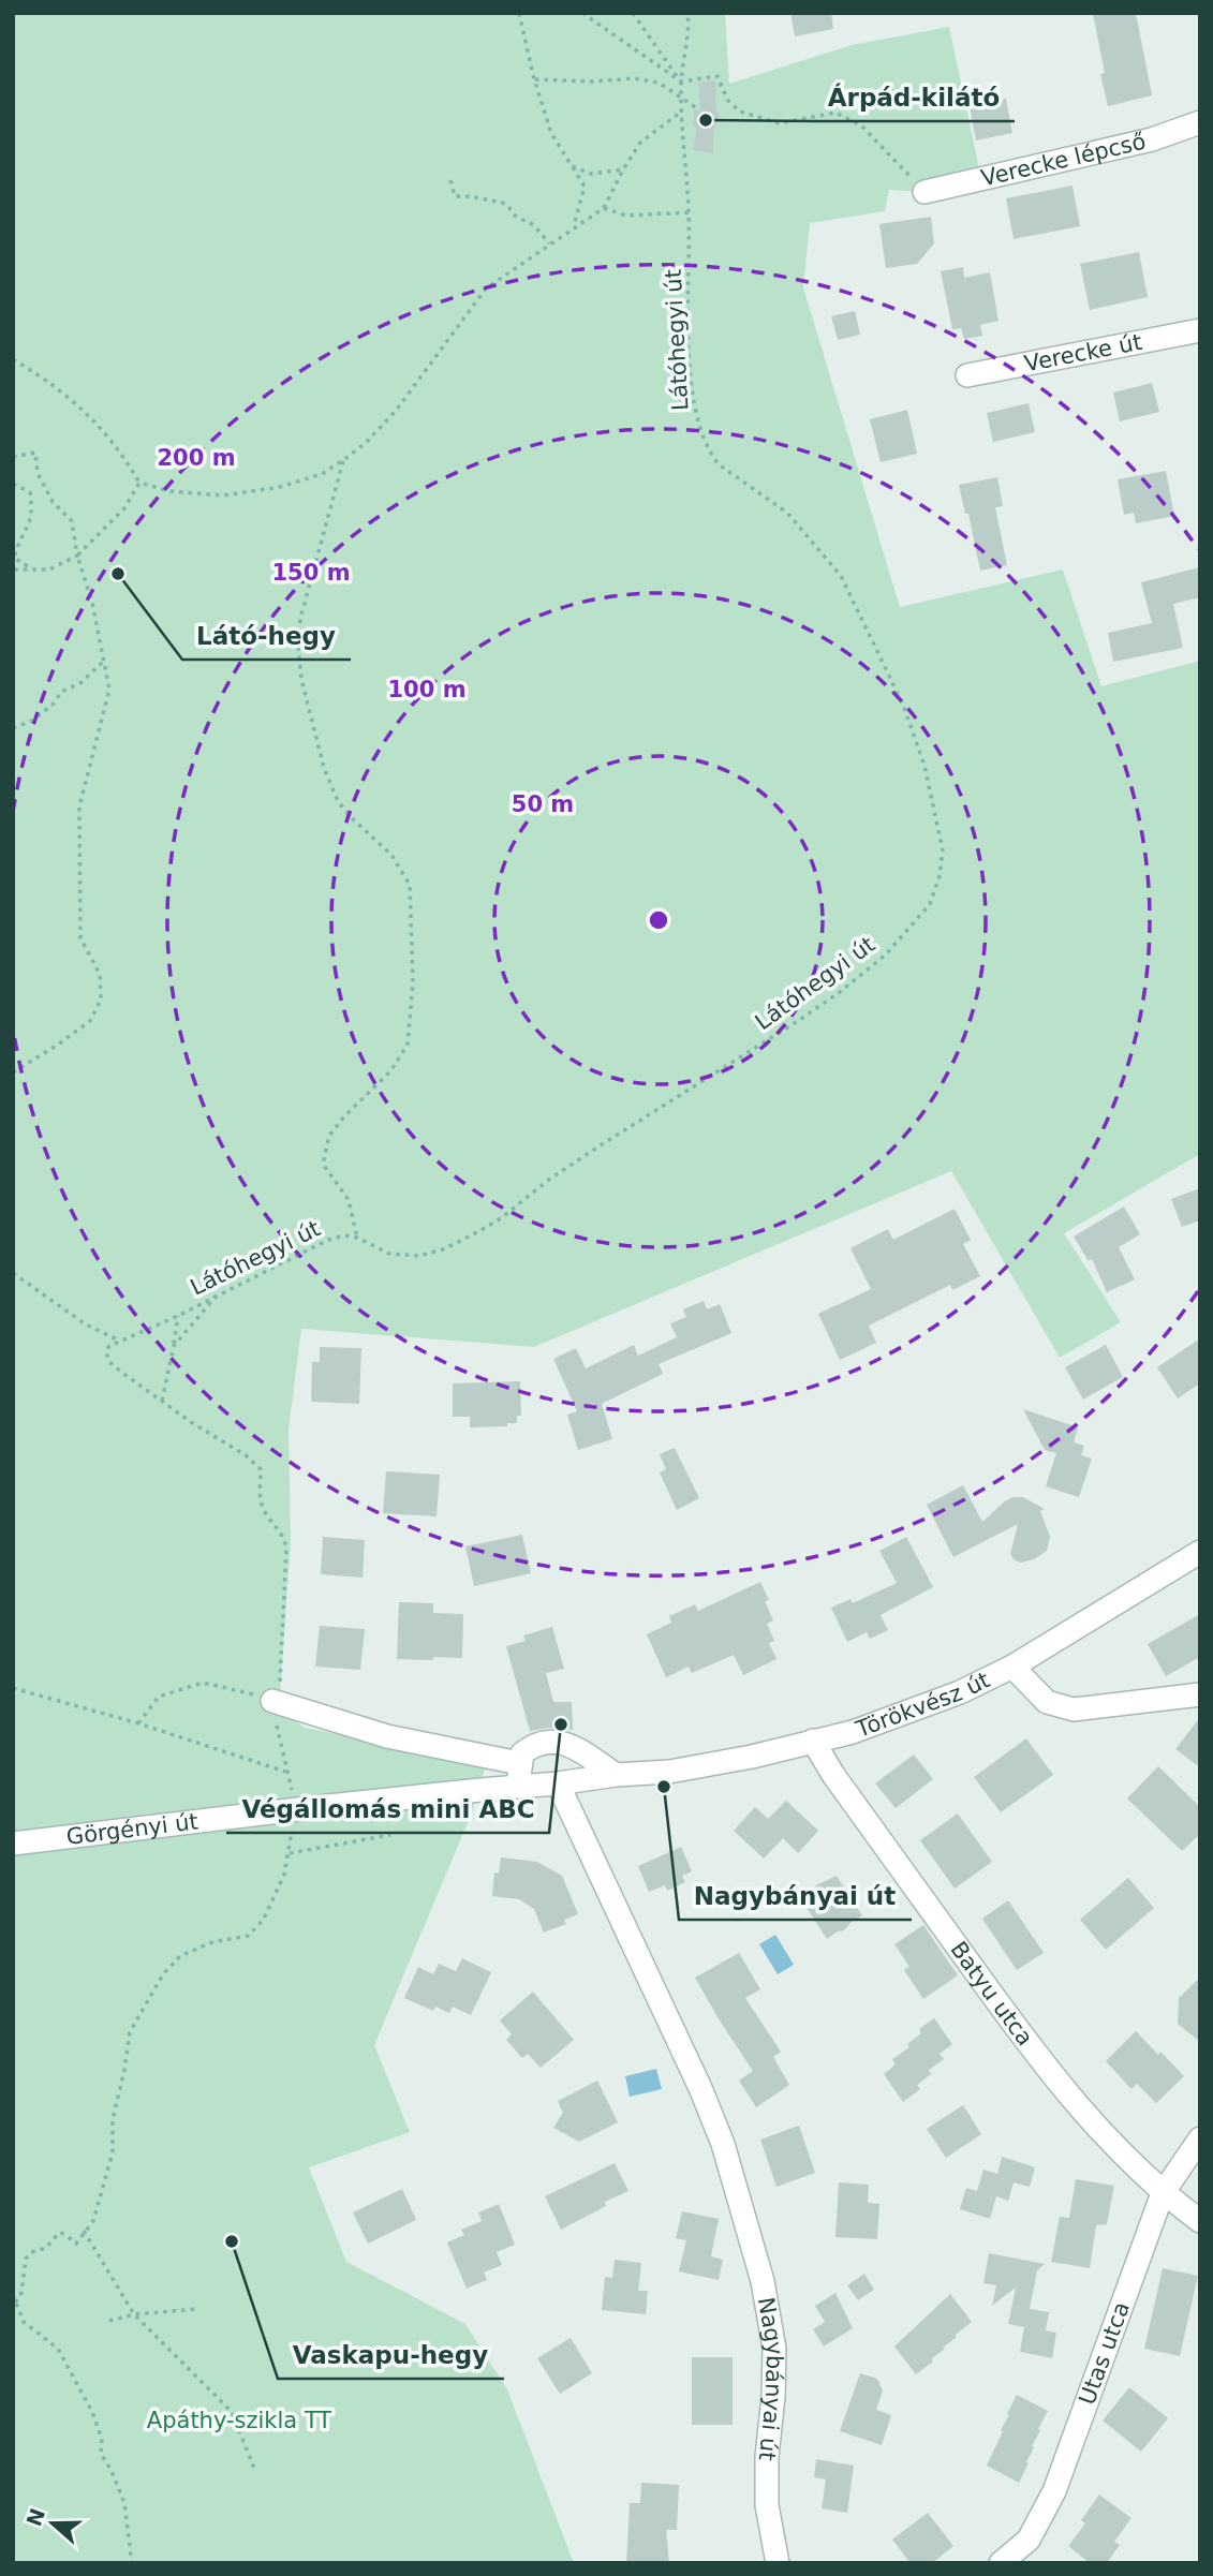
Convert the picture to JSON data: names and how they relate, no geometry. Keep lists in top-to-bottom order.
{
  "streets": {
    "street": [
      "Verecke lépcső",
      "Verecke út",
      "Törökvész út",
      "Görgényi út",
      "Batyu utca",
      "Utas utca",
      "Nagybányai út"
    ],
    "path": ["Látóhegyi út"]
  },
  "crossings": [
    ["Törökvész út", "Görgényi út"],
    ["Törökvész út", "Batyu utca"],
    ["Törökvész út", "Nagybányai út"],
    ["Batyu utca", "Utas utca"]
  ],
  "parks": ["Apáthy-szikla TT"],
  "places": [
    "Árpád-kilátó",
    "Látó-hegy",
    "Végállomás mini ABC",
    "Nagybányai út",
    "Vaskapu-hegy"
  ],
  "north": "left",
  "rings": [
    "200 m",
    "150 m",
    "100 m",
    "50 m"
  ]
}
